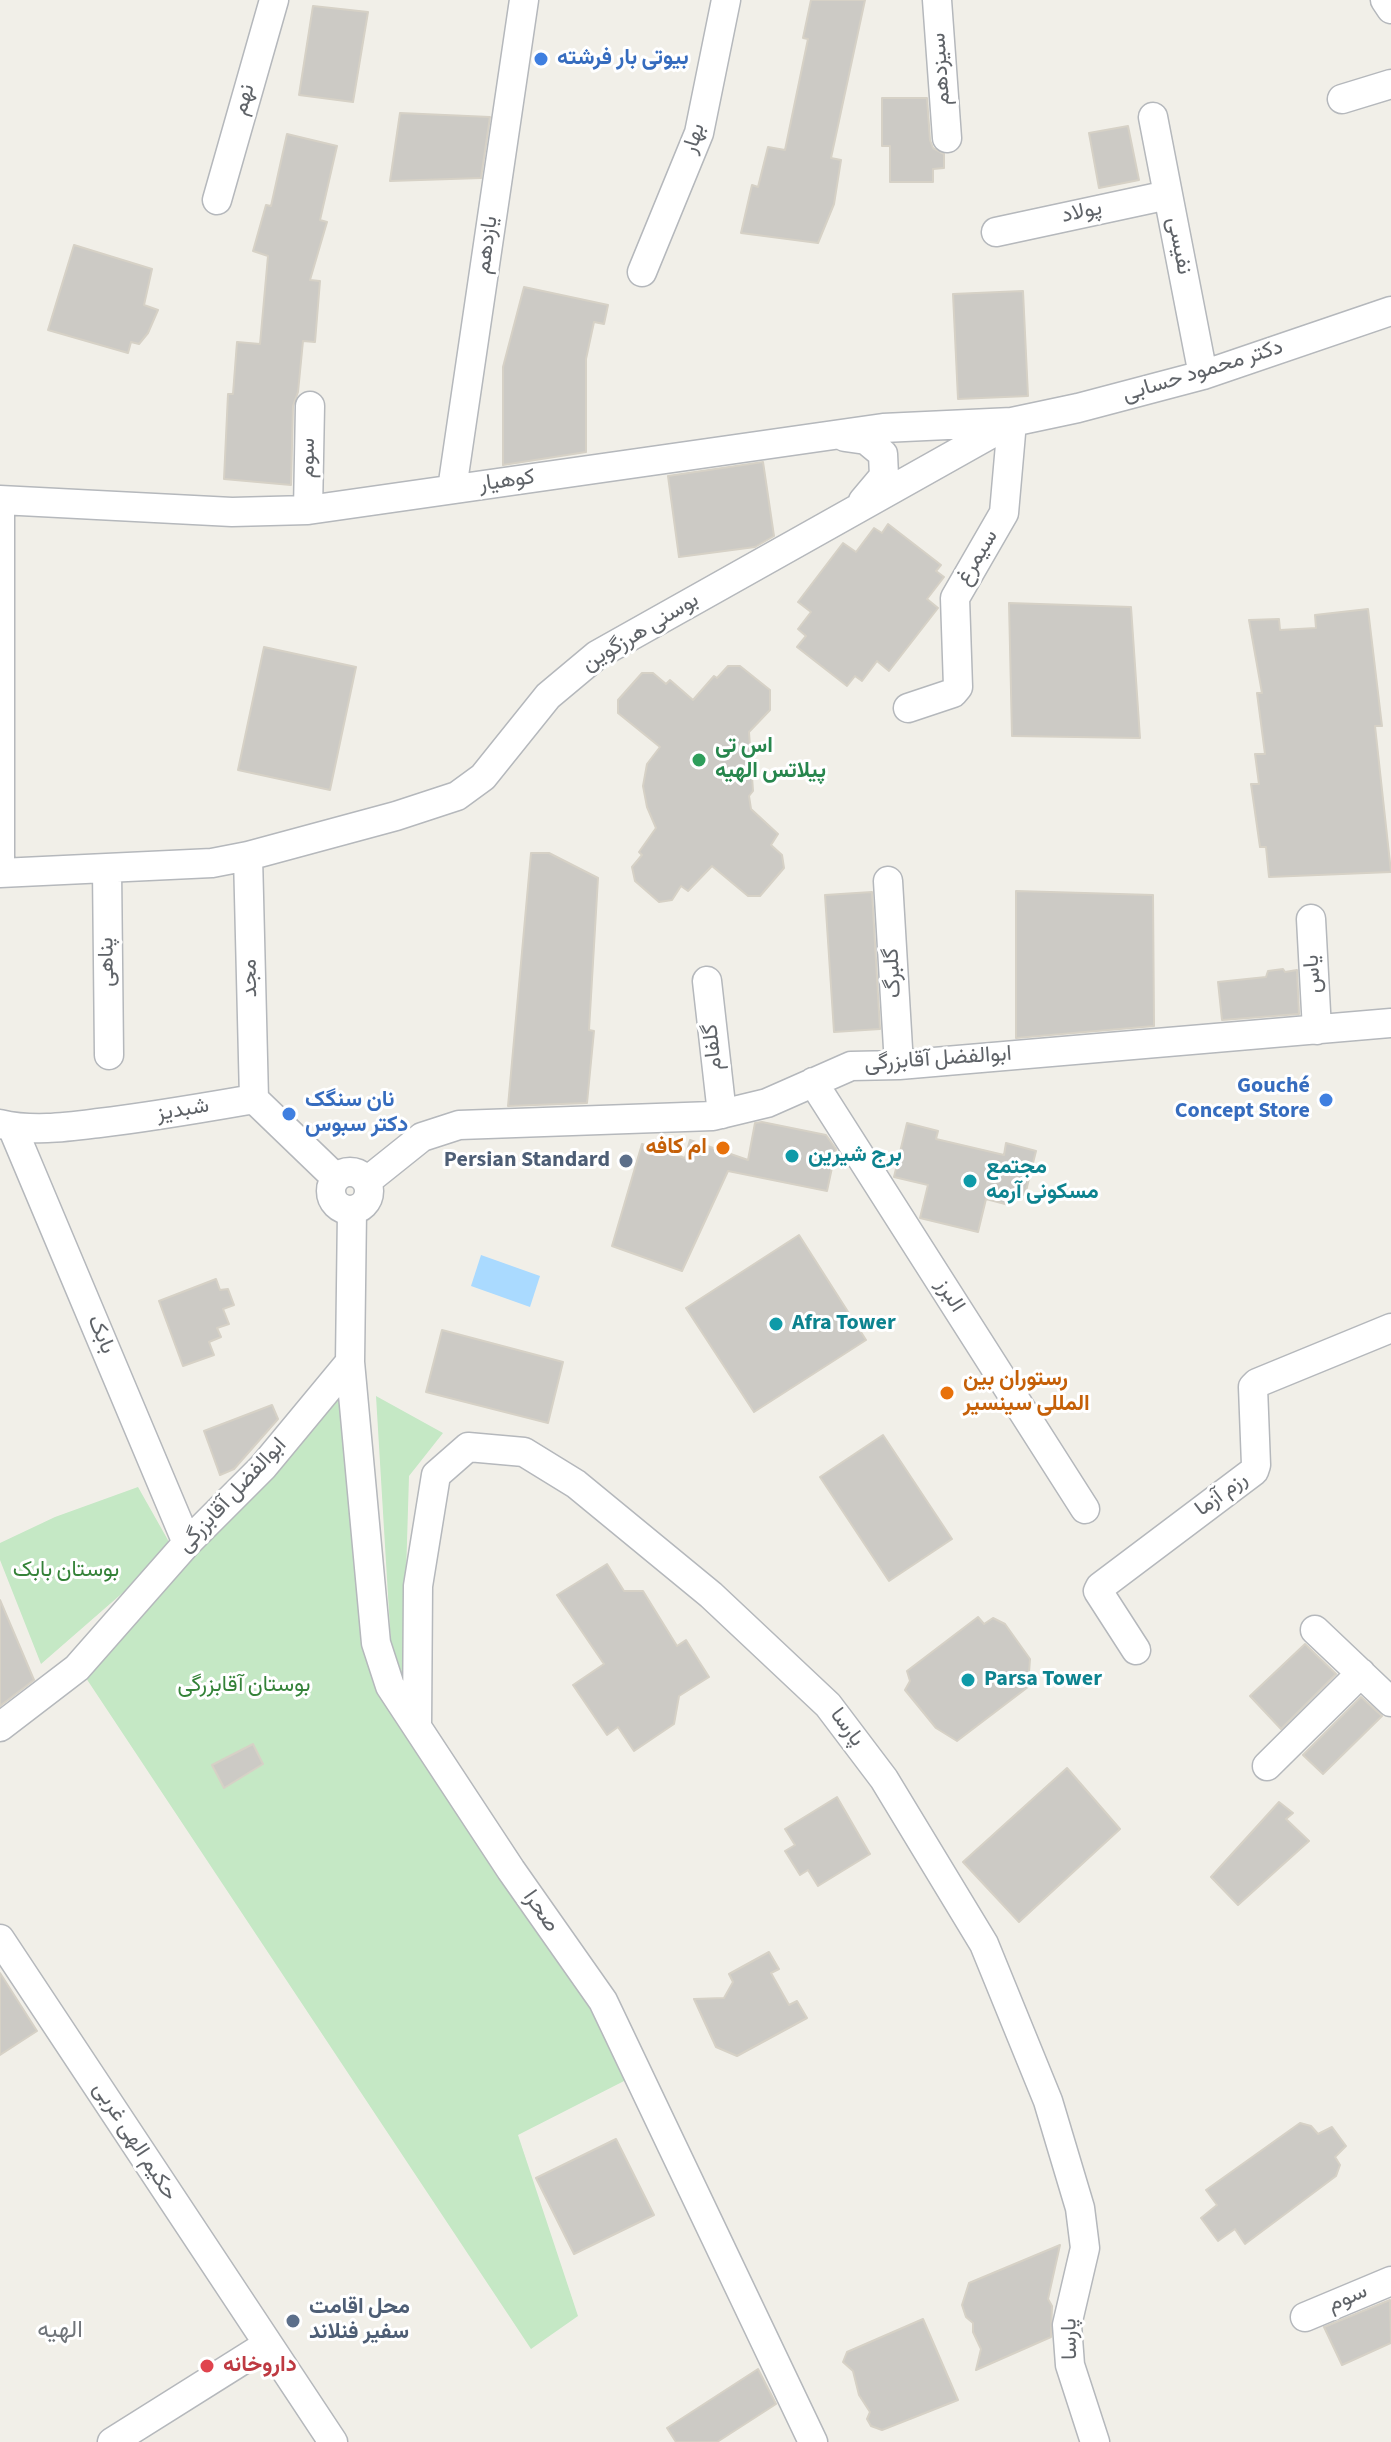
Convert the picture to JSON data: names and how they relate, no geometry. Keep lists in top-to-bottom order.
{
  "streets": {
    "street": [
      "سیزدهم",
      "نهم",
      "بهار",
      "پولاد",
      "یازدهم",
      "نفیسی",
      "دکتر محمود حسابی",
      "سوم",
      "کوهیار",
      "سیمرغ",
      "بوسنی هرزگوین",
      "پناهی",
      "گلبرگ",
      "یاس",
      "مجد",
      "گلفام",
      "ابوالفضل آقابزرگی",
      "شبدیز",
      "البرز",
      "بابک",
      "رزم آزما",
      "پارسا",
      "صحرا",
      "حکیم الهی غربی"
    ]
  },
  "crossings": [
    ["پولاد", "نفیسی"],
    ["یازدهم", "کوهیار"],
    ["نفیسی", "دکتر محمود حسابی"],
    ["دکتر محمود حسابی", "کوهیار"],
    ["دکتر محمود حسابی", "سیمرغ"],
    ["دکتر محمود حسابی", "بوسنی هرزگوین"],
    ["سوم", "کوهیار"],
    ["کوهیار", "سیمرغ"],
    ["کوهیار", "بوسنی هرزگوین"],
    ["سیمرغ", "بوسنی هرزگوین"],
    ["بوسنی هرزگوین", "پناهی"],
    ["بوسنی هرزگوین", "مجد"],
    ["گلبرگ", "ابوالفضل آقابزرگی"],
    ["یاس", "ابوالفضل آقابزرگی"],
    ["مجد", "شبدیز"],
    ["گلفام", "ابوالفضل آقابزرگی"],
    ["ابوالفضل آقابزرگی", "البرز"],
    ["ابوالفضل آقابزرگی", "بابک"],
    ["ابوالفضل آقابزرگی", "صحرا"],
    ["شبدیز", "بابک"],
    ["پارسا", "صحرا"]
  ],
  "districts": ["الهیه"],
  "parks": ["بوستان بابک", "بوستان آقابزرگی"],
  "places": [
    "بیوتی بار فرشته",
    "اس تی پیلاتس الهیه",
    "Gouché Concept Store",
    "نان سنگک دکتر سبوس",
    "ام کافه",
    "برج شیرین",
    "Persian Standard",
    "مجتمع مسکونی آرمه",
    "Afra Tower",
    "رستوران بین المللی سینسیر",
    "Parsa Tower",
    "محل اقامت سفیر فنلاند",
    "داروخانه"
  ]
}
